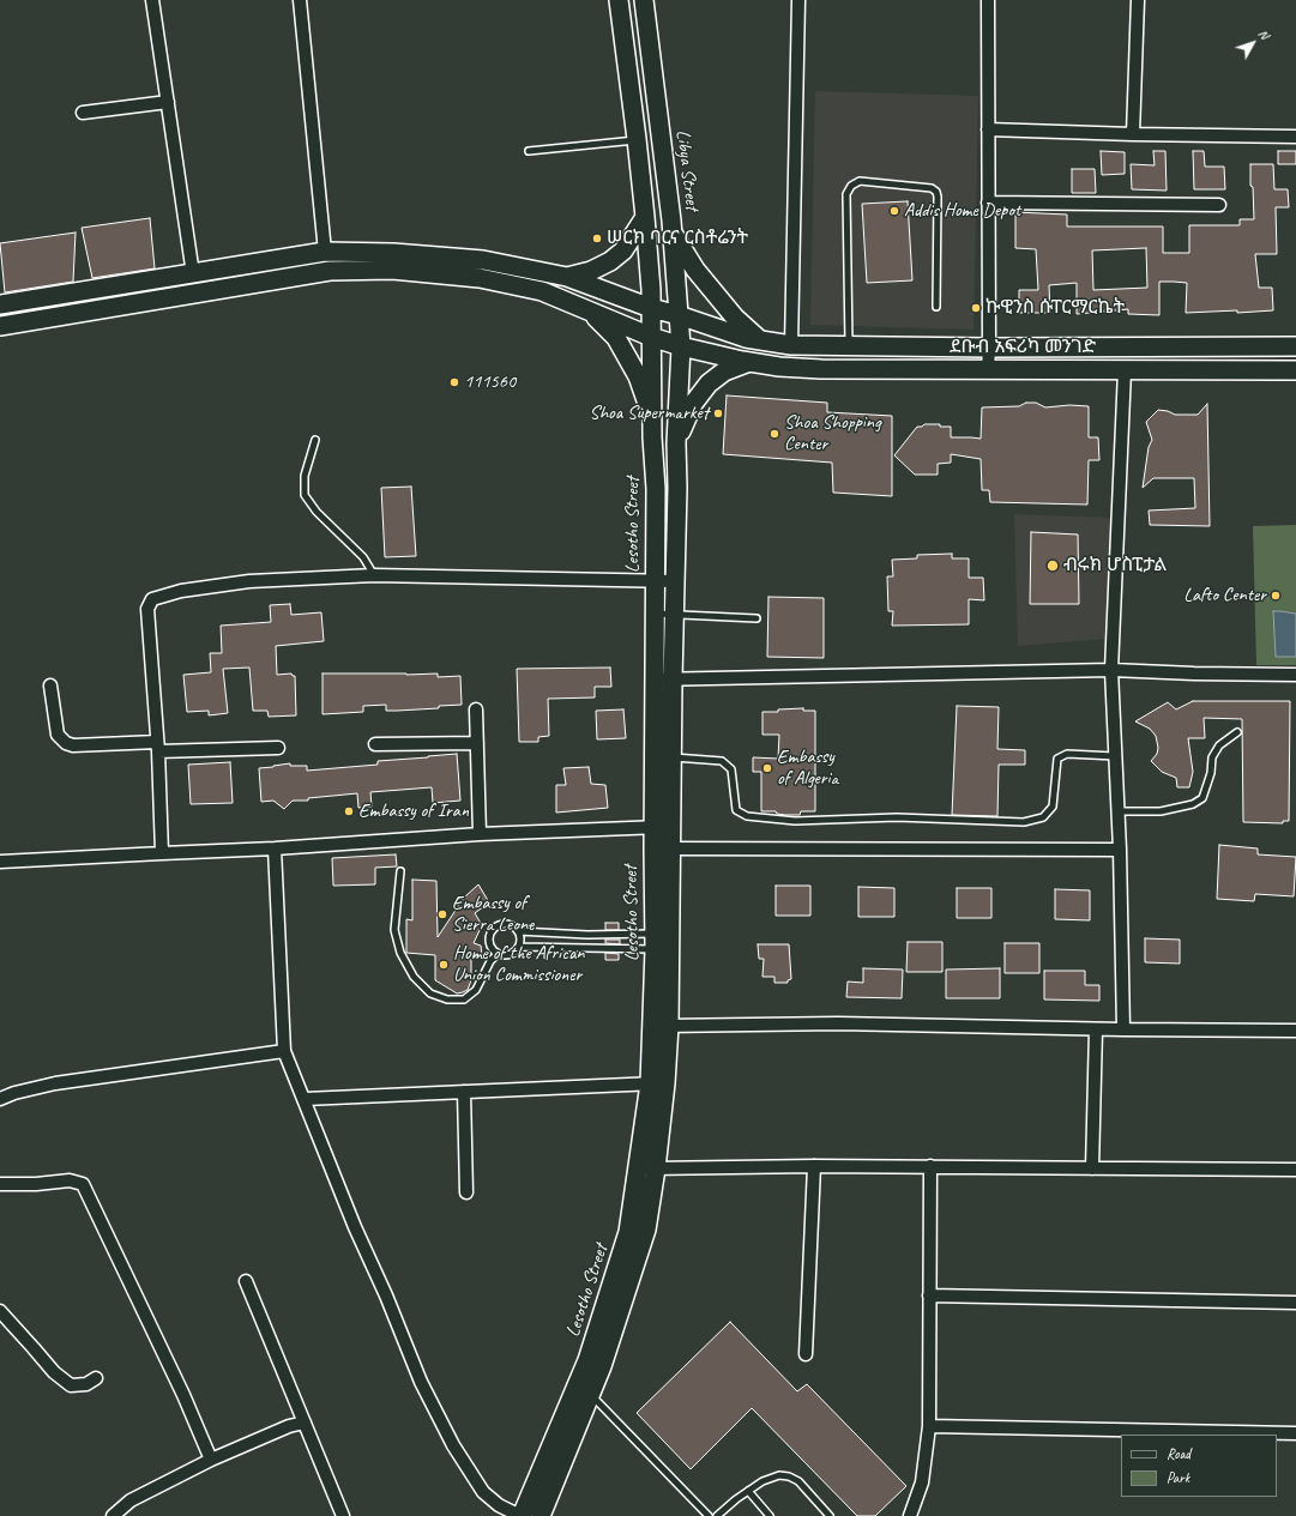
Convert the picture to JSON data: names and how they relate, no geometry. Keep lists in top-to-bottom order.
{
  "streets": {
    "main road": ["Libya Street", "ደቡብ አፍሪካ መንገድ", "Lesotho Street"]
  },
  "crossings": [
    ["Libya Street", "ደቡብ አፍሪካ መንገድ"],
    ["Libya Street", "Lesotho Street"],
    ["ደቡብ አፍሪካ መንገድ", "Lesotho Street"]
  ],
  "places": [
    "Addis Home Depot",
    "ሠርክ ባርና ርስቶሬንት",
    "ኩዊንስ ሱፐርማርኬት",
    "111560",
    "Shoa Supermarket",
    "Shoa Shopping Center",
    "ብሩክ ሆስፒታል",
    "Lafto Center",
    "Embassy of Algeria",
    "Embassy of Iran",
    "Embassy of Sierra Leone",
    "Home of the African Union Commissioner"
  ],
  "legend": ["Road", "Park"],
  "north": "top right"
}
